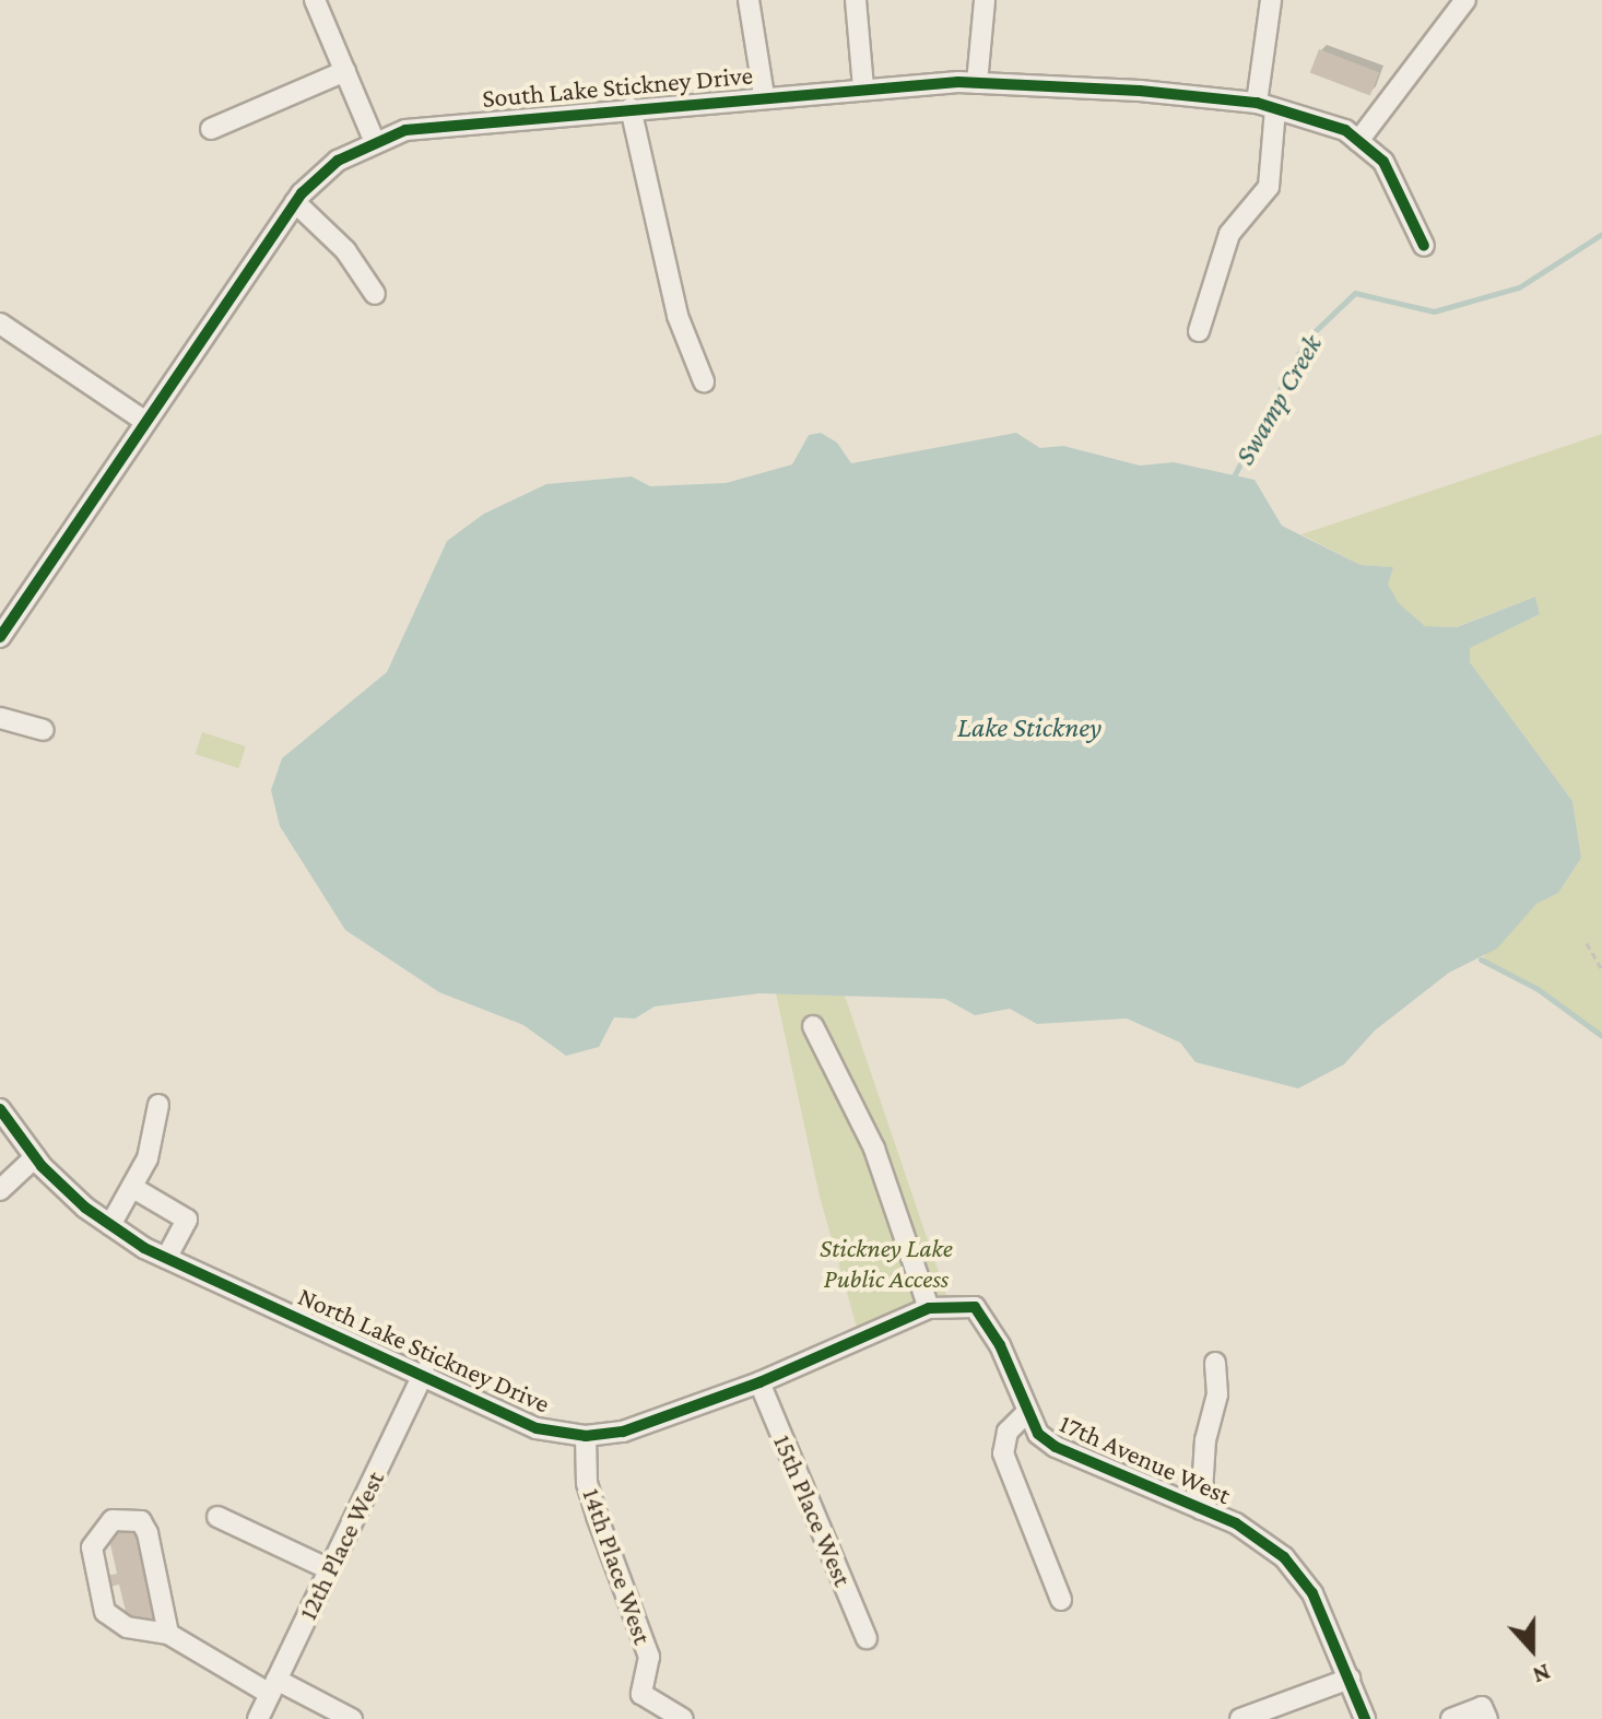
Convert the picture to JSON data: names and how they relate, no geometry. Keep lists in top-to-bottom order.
{
  "streets": {
    "street": [
      "South Lake Stickney Drive",
      "North Lake Stickney Drive",
      "17th Avenue West",
      "15th Place West",
      "12th Place West",
      "14th Place West"
    ]
  },
  "crossings": [
    ["North Lake Stickney Drive", "17th Avenue West"],
    ["North Lake Stickney Drive", "15th Place West"],
    ["North Lake Stickney Drive", "12th Place West"],
    ["North Lake Stickney Drive", "14th Place West"]
  ],
  "water": ["Swamp Creek", "Lake Stickney"],
  "parks": ["Stickney Lake Public Access"],
  "north": "bottom"
}
